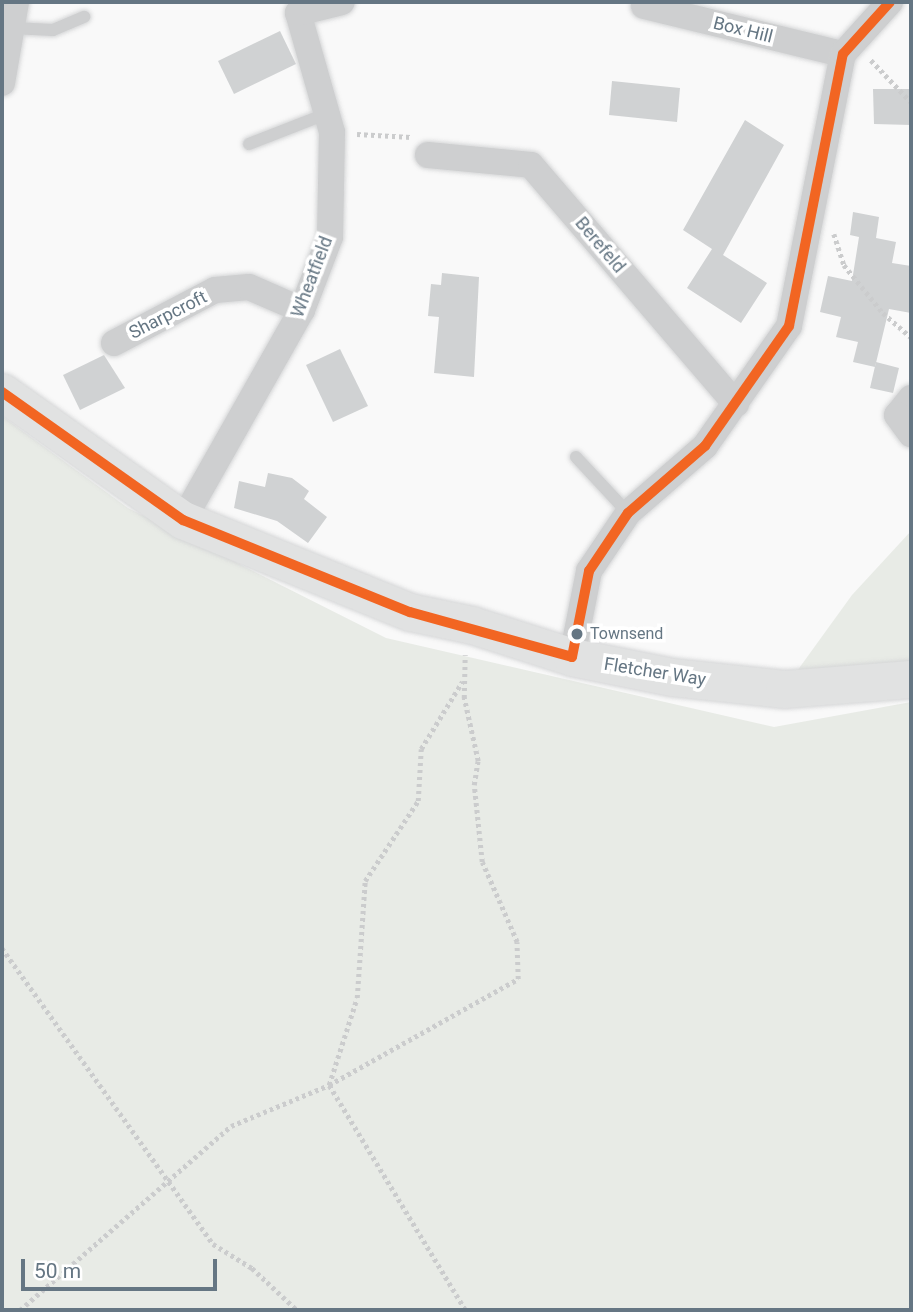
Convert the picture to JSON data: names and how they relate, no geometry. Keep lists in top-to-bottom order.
{
  "streets": {
    "street": [
      "Box Hill",
      "Berefeld",
      "Wheatfield",
      "Sharpcroft",
      "Fletcher Way"
    ]
  },
  "crossings": [
    ["Wheatfield", "Sharpcroft"],
    ["Wheatfield", "Fletcher Way"]
  ],
  "places": ["Townsend"],
  "scale_bar": "50 m"
}
